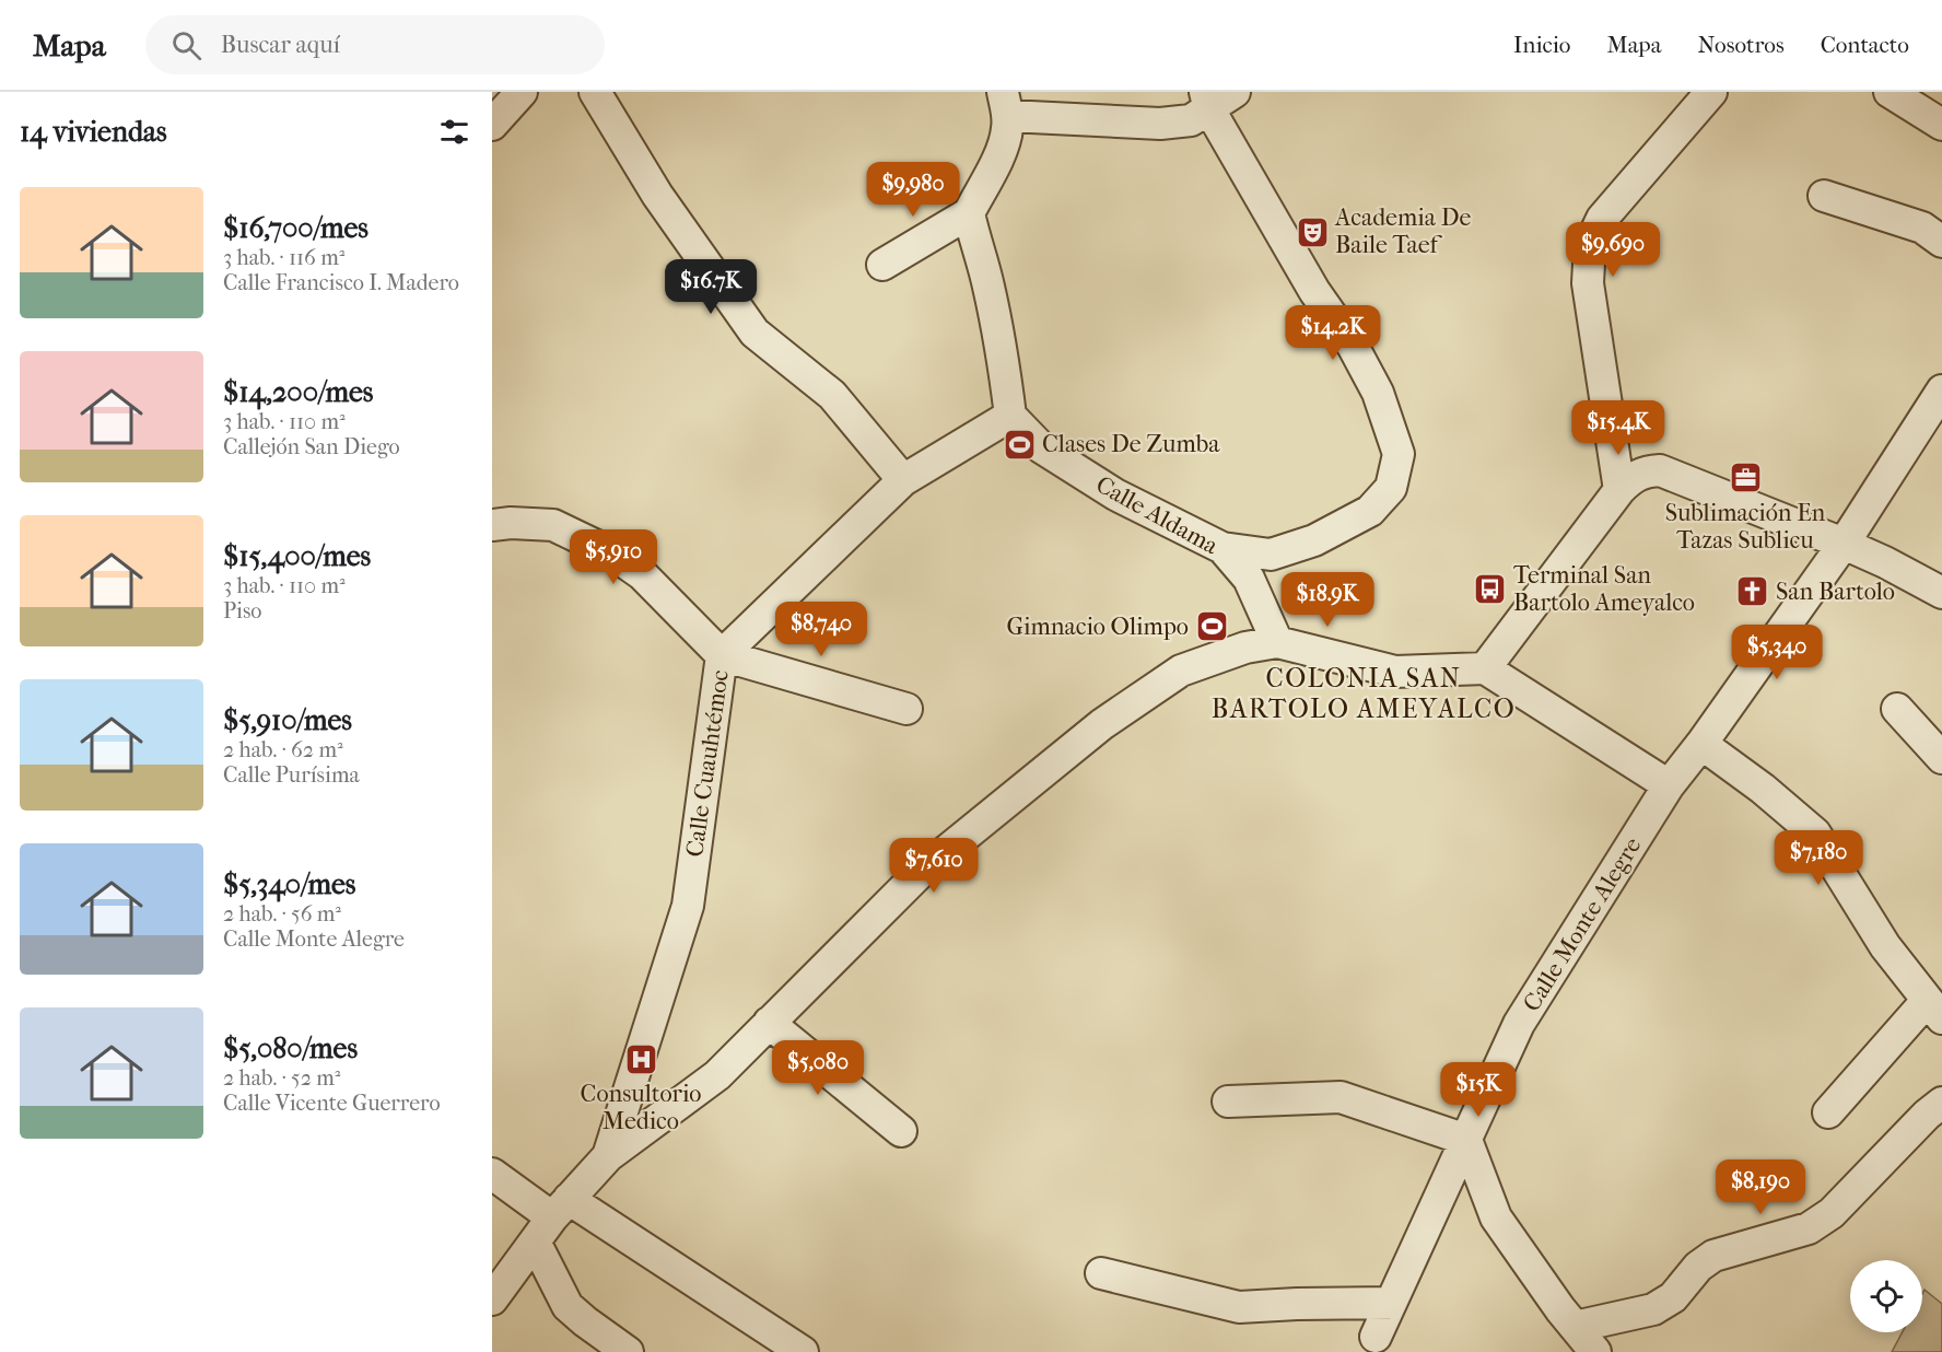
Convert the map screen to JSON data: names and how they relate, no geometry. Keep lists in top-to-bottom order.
{
  "streets": {
    "street": ["Calle Aldama", "Calle Cuauhtémoc", "Calle Monte Alegre"]
  },
  "crossings": [
    ["Calle Aldama", "Calle Cuauhtémoc"]
  ],
  "districts": ["COLONIA SAN BARTOLO AMEYALCO"],
  "places": {
    "theatre": ["Academia De Baile Taef"],
    "sports": ["Clases De Zumba", "Gimnacio Olimpo"],
    "office": ["Sublimación En Tazas Sublicu"],
    "bus stop": ["Terminal San Bartolo Ameyalco"],
    "church": ["San Bartolo"],
    "hospital": ["Consultorio Medico"]
  },
  "page": {
    "header": "Mapa",
    "search": "Buscar aquí",
    "nav": [
      "Inicio",
      "Mapa",
      "Nosotros",
      "Contacto"
    ],
    "heading": "14 viviendas",
    "price": [
      "$9,980",
      "$9,690",
      "$16.7K",
      "$14.2K",
      "$15.4K",
      "$5,910",
      "$18.9K",
      "$8,740",
      "$5,340",
      "$7,180",
      "$7,610",
      "$5,080",
      "$15K",
      "$8,190"
    ],
    "list": [
      {
        "name": "$16,700/mes",
        "note": "3 hab. · 116 m² · Calle Francisco I. Madero"
      },
      {
        "name": "$14,200/mes",
        "note": "3 hab. · 110 m² · Callejón San Diego"
      },
      {
        "name": "$15,400/mes",
        "note": "3 hab. · 110 m² · Piso"
      },
      {
        "name": "$5,910/mes",
        "note": "2 hab. · 62 m² · Calle Purísima"
      },
      {
        "name": "$5,340/mes",
        "note": "2 hab. · 56 m² · Calle Monte Alegre"
      },
      {
        "name": "$5,080/mes",
        "note": "2 hab. · 52 m² · Calle Vicente Guerrero"
      }
    ]
  }
}
